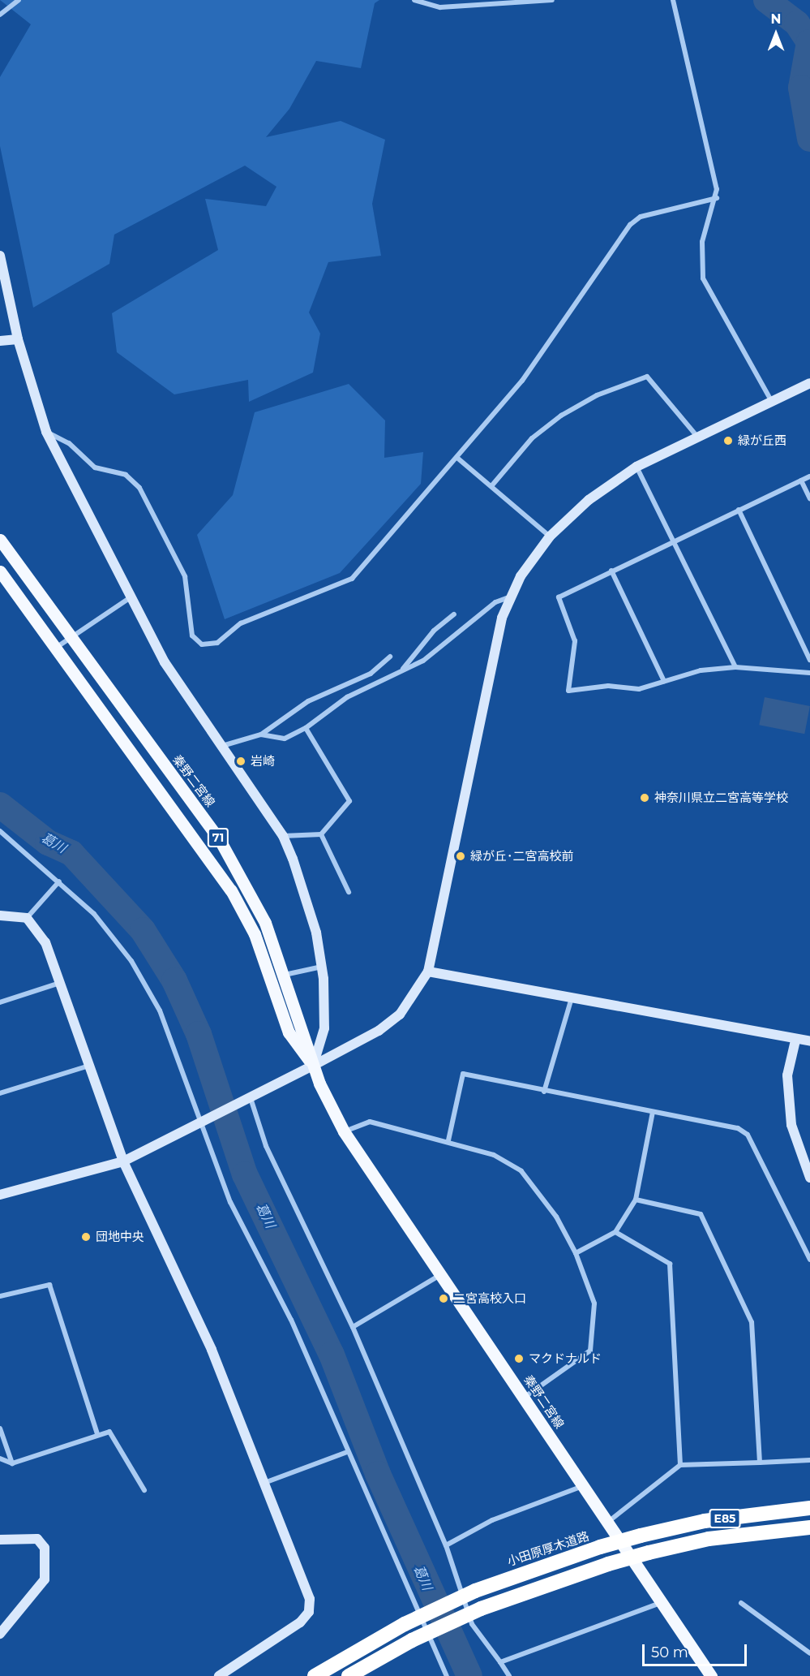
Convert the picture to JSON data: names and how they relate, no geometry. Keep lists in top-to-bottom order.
{
  "streets": {
    "highway": ["E85", "小田原厚木道路"],
    "main road": ["秦野二宮線", "71"]
  },
  "water": ["葛川"],
  "places": [
    "緑が丘西",
    "岩崎",
    "神奈川県立二宮高等学校",
    "緑が丘･二宮高校前",
    "団地中央",
    "二宮高校入口",
    "マクドナルド"
  ],
  "scale_bar": "50 m",
  "north": "top"
}
